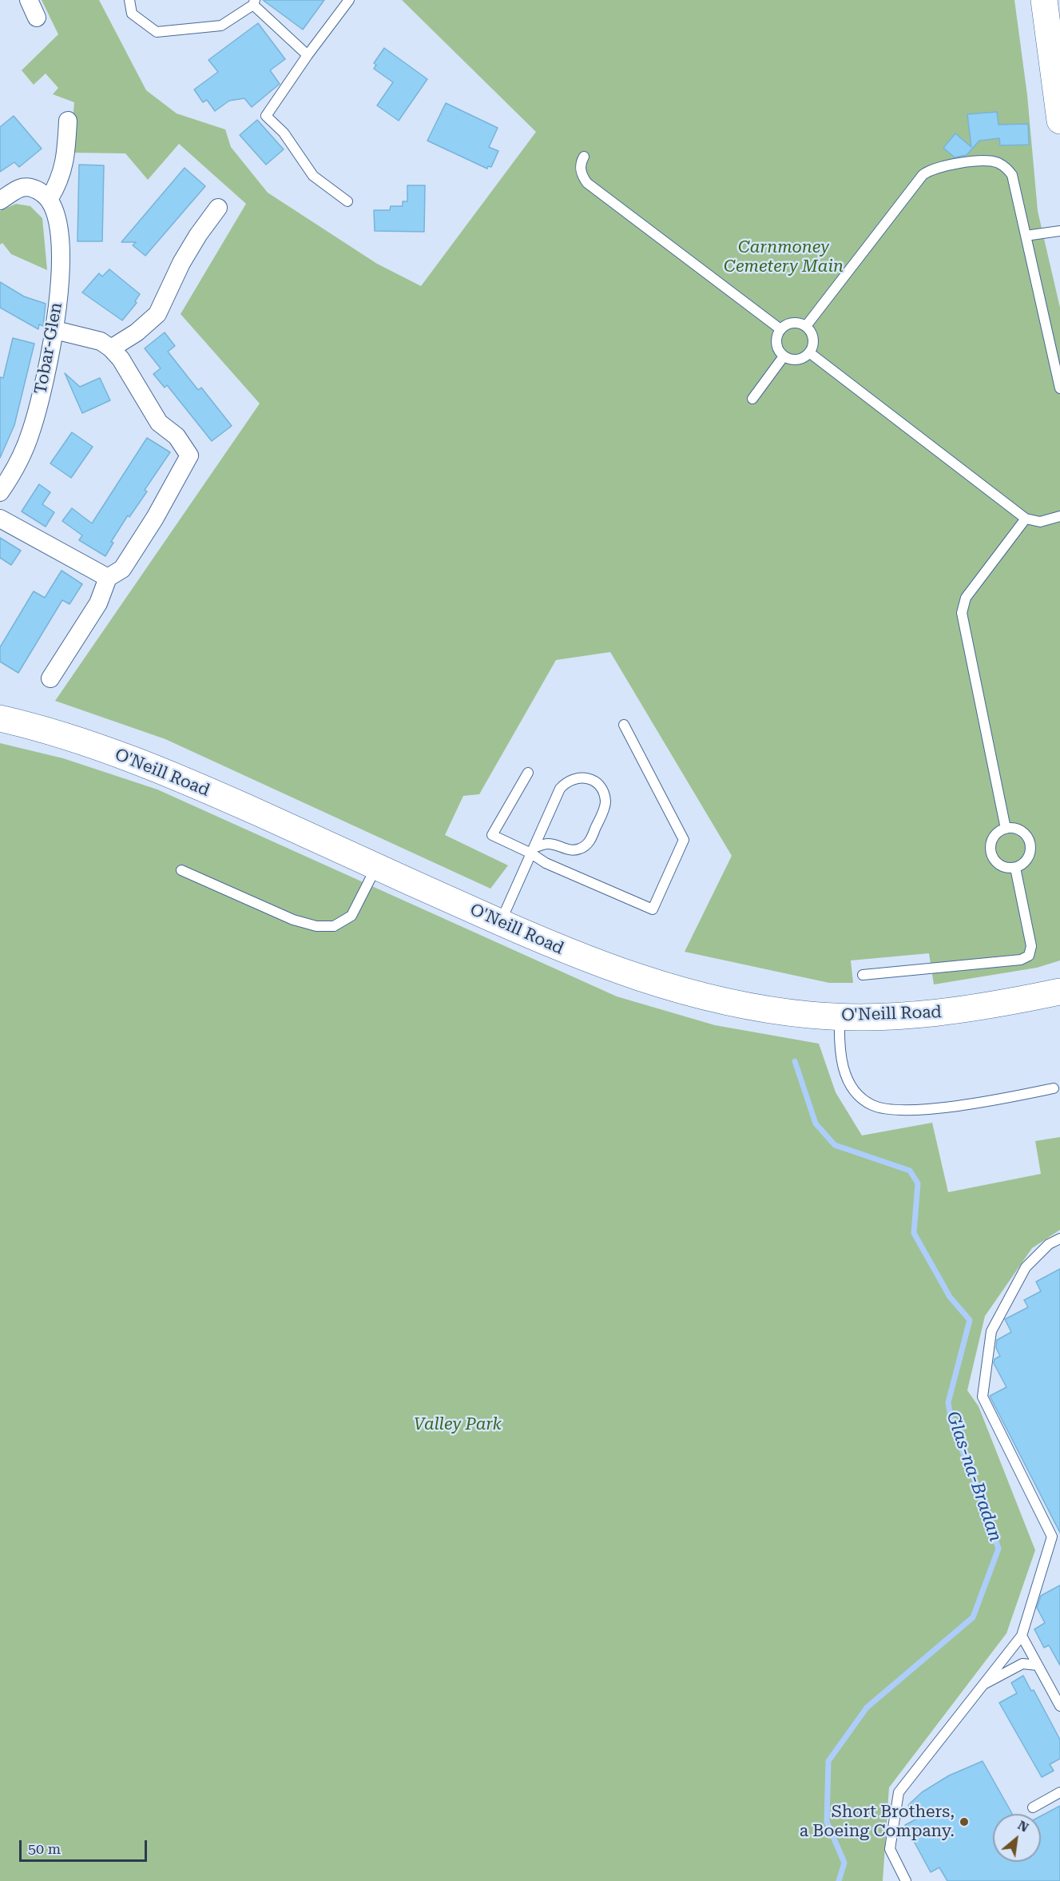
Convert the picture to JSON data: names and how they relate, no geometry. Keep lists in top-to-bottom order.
{
  "streets": {
    "main road": ["O'Neill Road"],
    "street": ["Tobar-Glen"]
  },
  "water": ["Glas-na-Bradan"],
  "parks": ["Carnmoney Cemetery Main", "Valley Park"],
  "places": ["Short Brothers, a Boeing Company."],
  "scale_bar": "50 m",
  "north": "top right"
}
